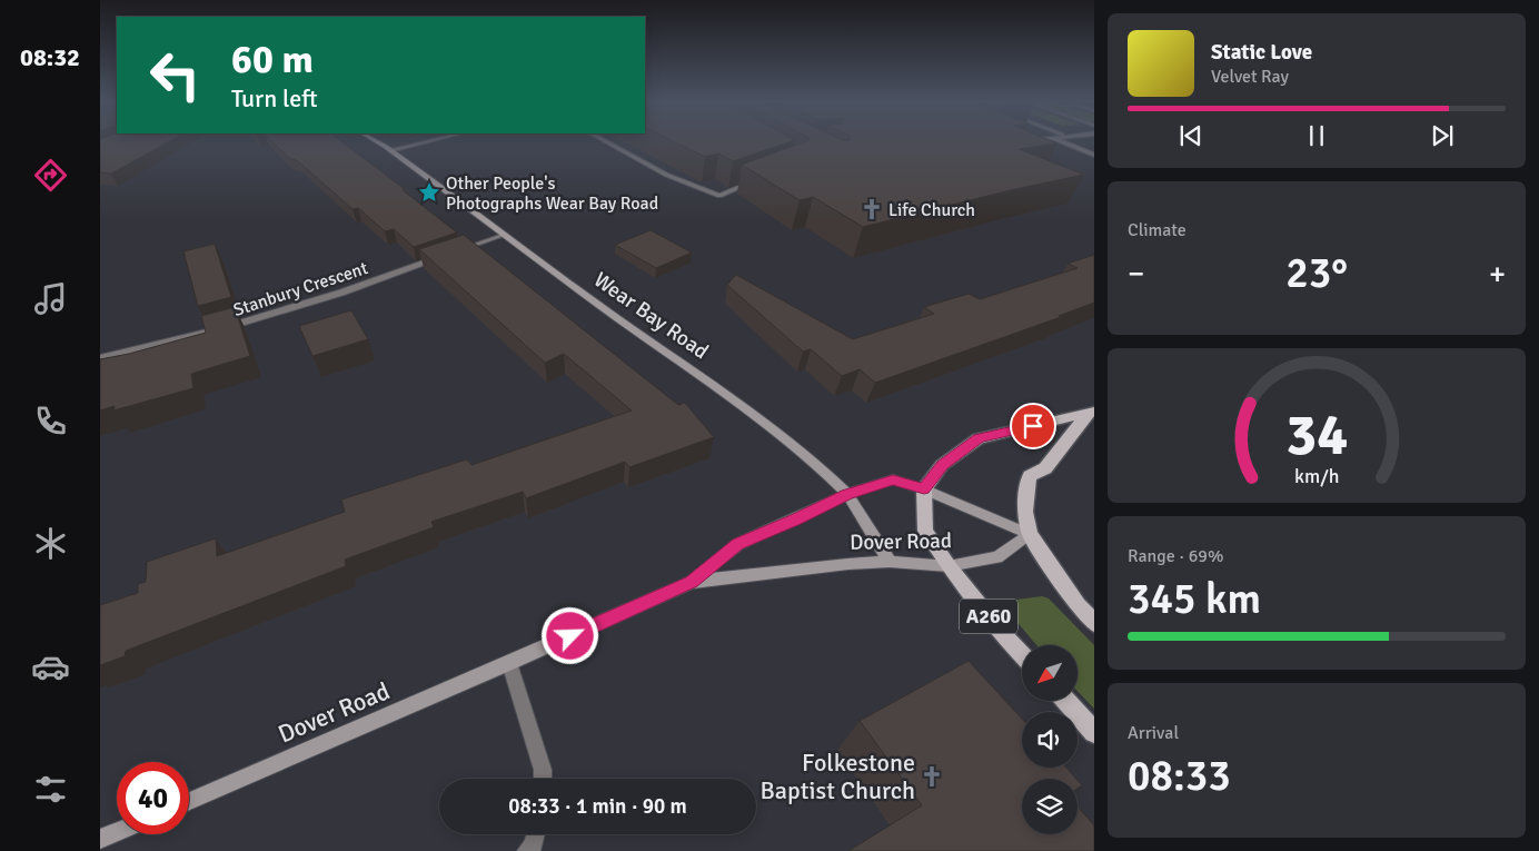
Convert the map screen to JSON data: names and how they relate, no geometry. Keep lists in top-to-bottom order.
{
  "streets": {
    "main road": ["A260"],
    "street": ["Stanbury Crescent", "Wear Bay Road", "Dover Road"]
  },
  "crossings": [
    ["Wear Bay Road", "Dover Road"],
    ["Dover Road", "A260"]
  ],
  "places": {
    "place": ["Other People's Photographs Wear Bay Road"],
    "church": ["Life Church", "Folkestone Baptist Church"]
  },
  "north": "bottom left",
  "page": {
    "tabs": "08:32",
    "turn": ["60 m", "Turn left"],
    "song": ["Static Love", "Velvet Ray"],
    "tile": [
      "Climate",
      ["Range · 69%", "345 km"],
      ["Arrival", "08:33"]
    ],
    "heat": ["−", "23°", "+"],
    "limit": "40",
    "trip": "08:33 · 1 min · 90 m",
    "gauge": ["34", "km/h"]
  }
}
